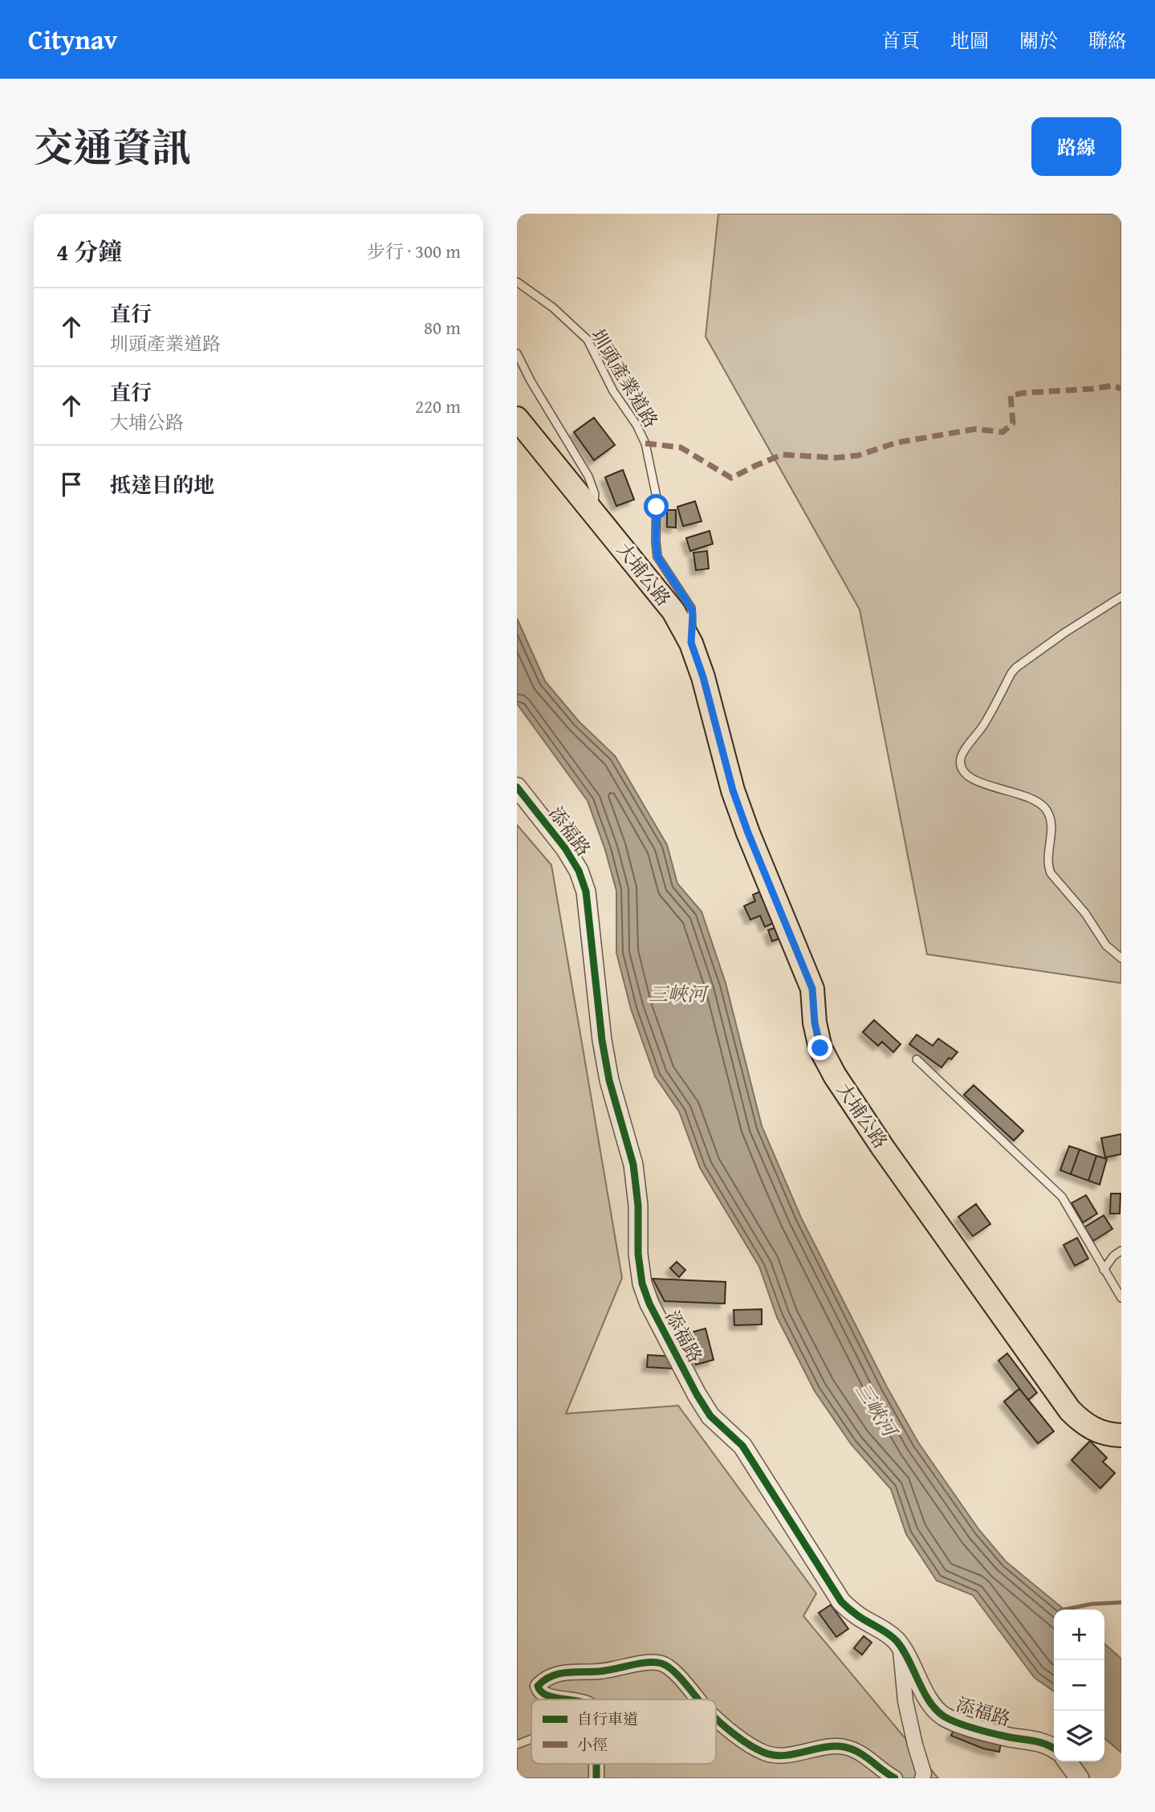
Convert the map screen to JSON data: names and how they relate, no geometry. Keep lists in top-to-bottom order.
{
  "streets": {
    "main road": ["大埔公路"],
    "street": ["添福路"],
    "lane": ["圳頭產業道路"]
  },
  "crossings": [
    ["圳頭產業道路", "大埔公路"]
  ],
  "water": ["三峽河"],
  "legend": ["自行車道", "小徑"],
  "page": {
    "header": "Citynav",
    "nav": [
      "首頁",
      "地圖",
      "關於",
      "聯絡"
    ],
    "title": "交通資訊",
    "buttons": "路線",
    "heading": ["4 分鐘", "步行 · 300 m"],
    "list": [
      ["直行", "圳頭產業道路", "80 m"],
      ["直行", "大埔公路", "220 m"],
      "抵達目的地"
    ],
    "map_buttons": ["+", "−"]
  }
}
